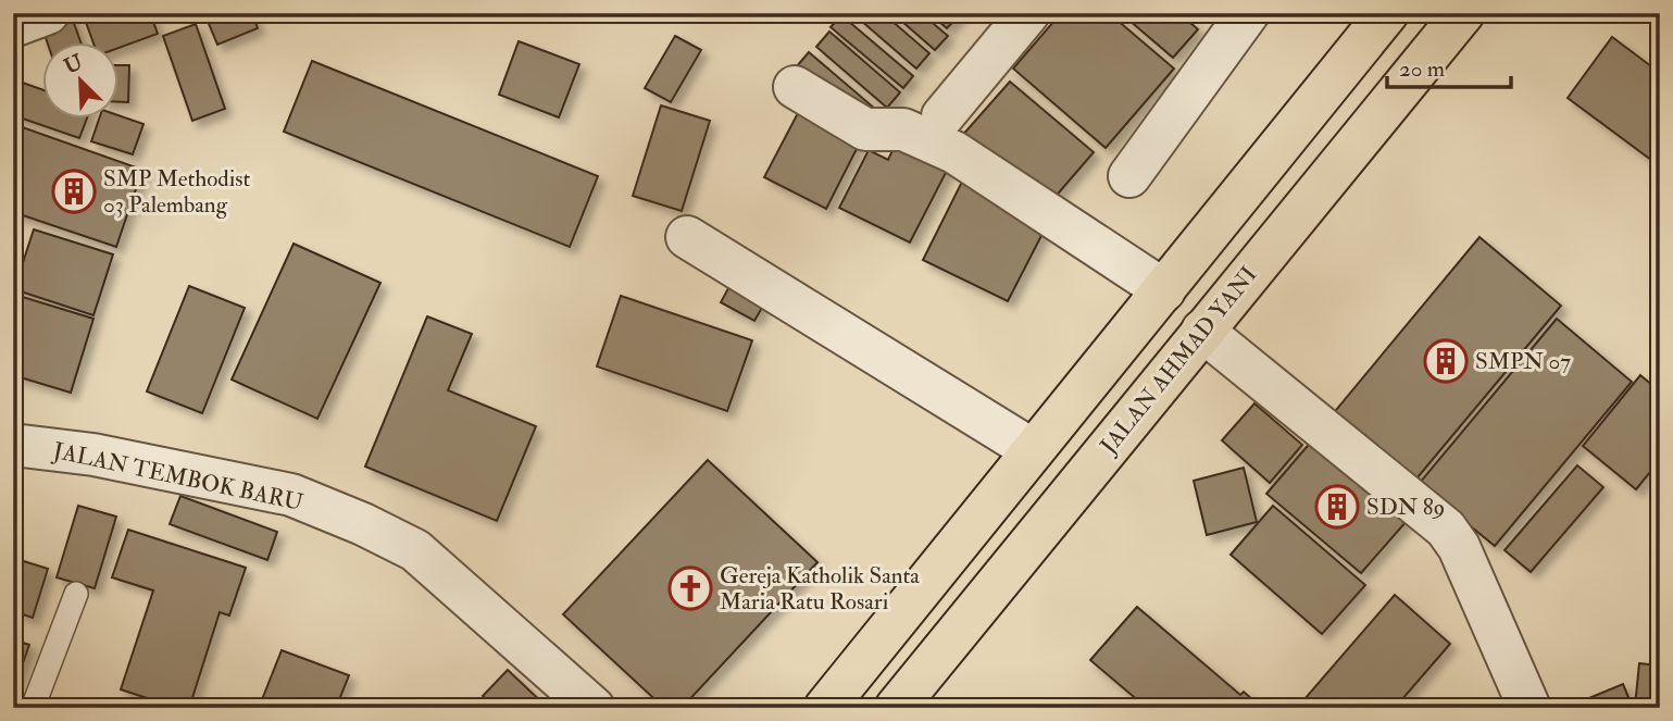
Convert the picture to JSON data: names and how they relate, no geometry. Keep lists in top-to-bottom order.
{
  "streets": {
    "highway": ["JALAN AHMAD YANI"],
    "street": ["JALAN TEMBOK BARU"]
  },
  "places": {
    "building": ["SMP Methodist 03 Palembang", "SMPN 07", "SDN 89"],
    "church": ["Gereja Katholik Santa Maria Ratu Rosari"]
  },
  "scale_bar": "20 m",
  "north": "top left"
}
